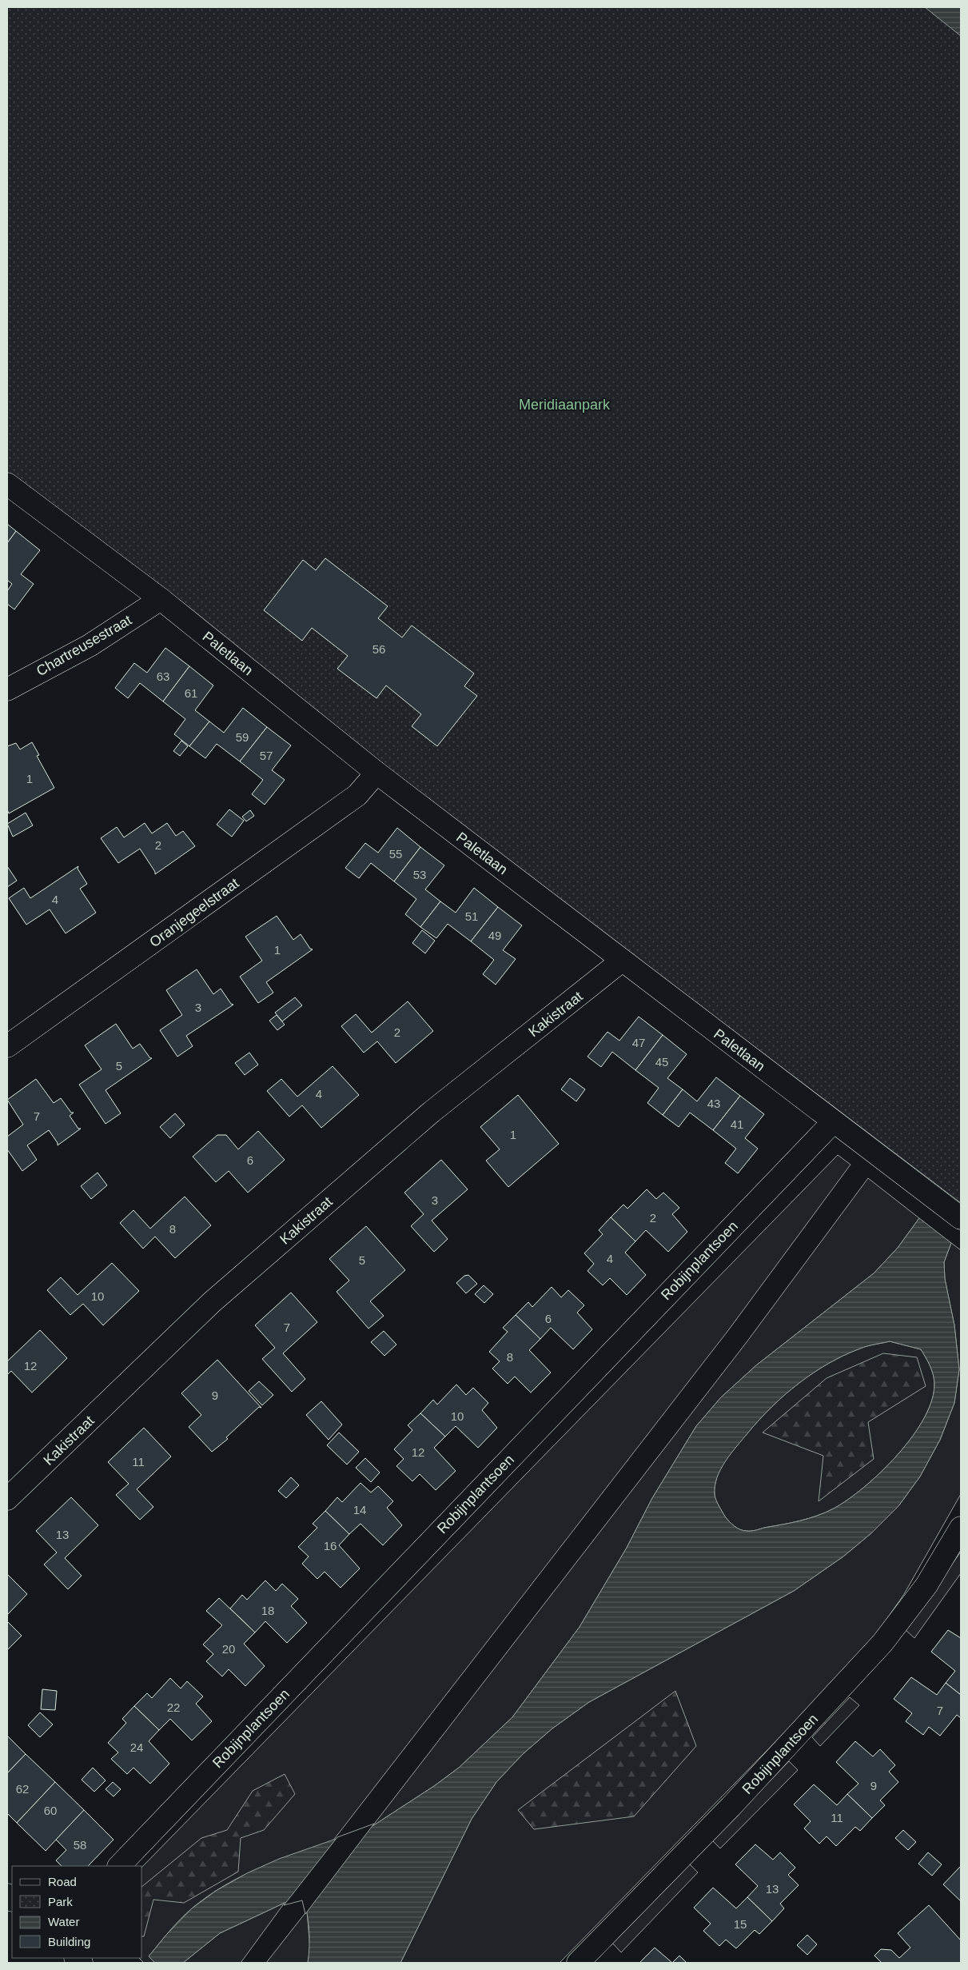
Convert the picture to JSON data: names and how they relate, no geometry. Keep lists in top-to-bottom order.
{
  "streets": {
    "street": [
      "Chartreusestraat",
      "Paletlaan",
      "Oranjegeelstraat",
      "Kakistraat",
      "Robijnplantsoen"
    ]
  },
  "crossings": [
    ["Chartreusestraat", "Paletlaan"],
    ["Paletlaan", "Oranjegeelstraat"],
    ["Paletlaan", "Kakistraat"],
    ["Paletlaan", "Robijnplantsoen"]
  ],
  "parks": ["Meridiaanpark"],
  "house_numbers": [
    "56",
    "63",
    "61",
    "59",
    "57",
    "1",
    "2",
    "55",
    "53",
    "4",
    "51",
    "49",
    "1",
    "3",
    "2",
    "47",
    "45",
    "5",
    "4",
    "43",
    "7",
    "41",
    "1",
    "6",
    "3",
    "2",
    "8",
    "4",
    "5",
    "10",
    "6",
    "7",
    "8",
    "12",
    "9",
    "10",
    "12",
    "11",
    "14",
    "13",
    "16",
    "18",
    "20",
    "22",
    "7",
    "24",
    "9",
    "62",
    "60",
    "11",
    "58",
    "13",
    "15"
  ],
  "legend": [
    "Road",
    "Park",
    "Water",
    "Building"
  ]
}
